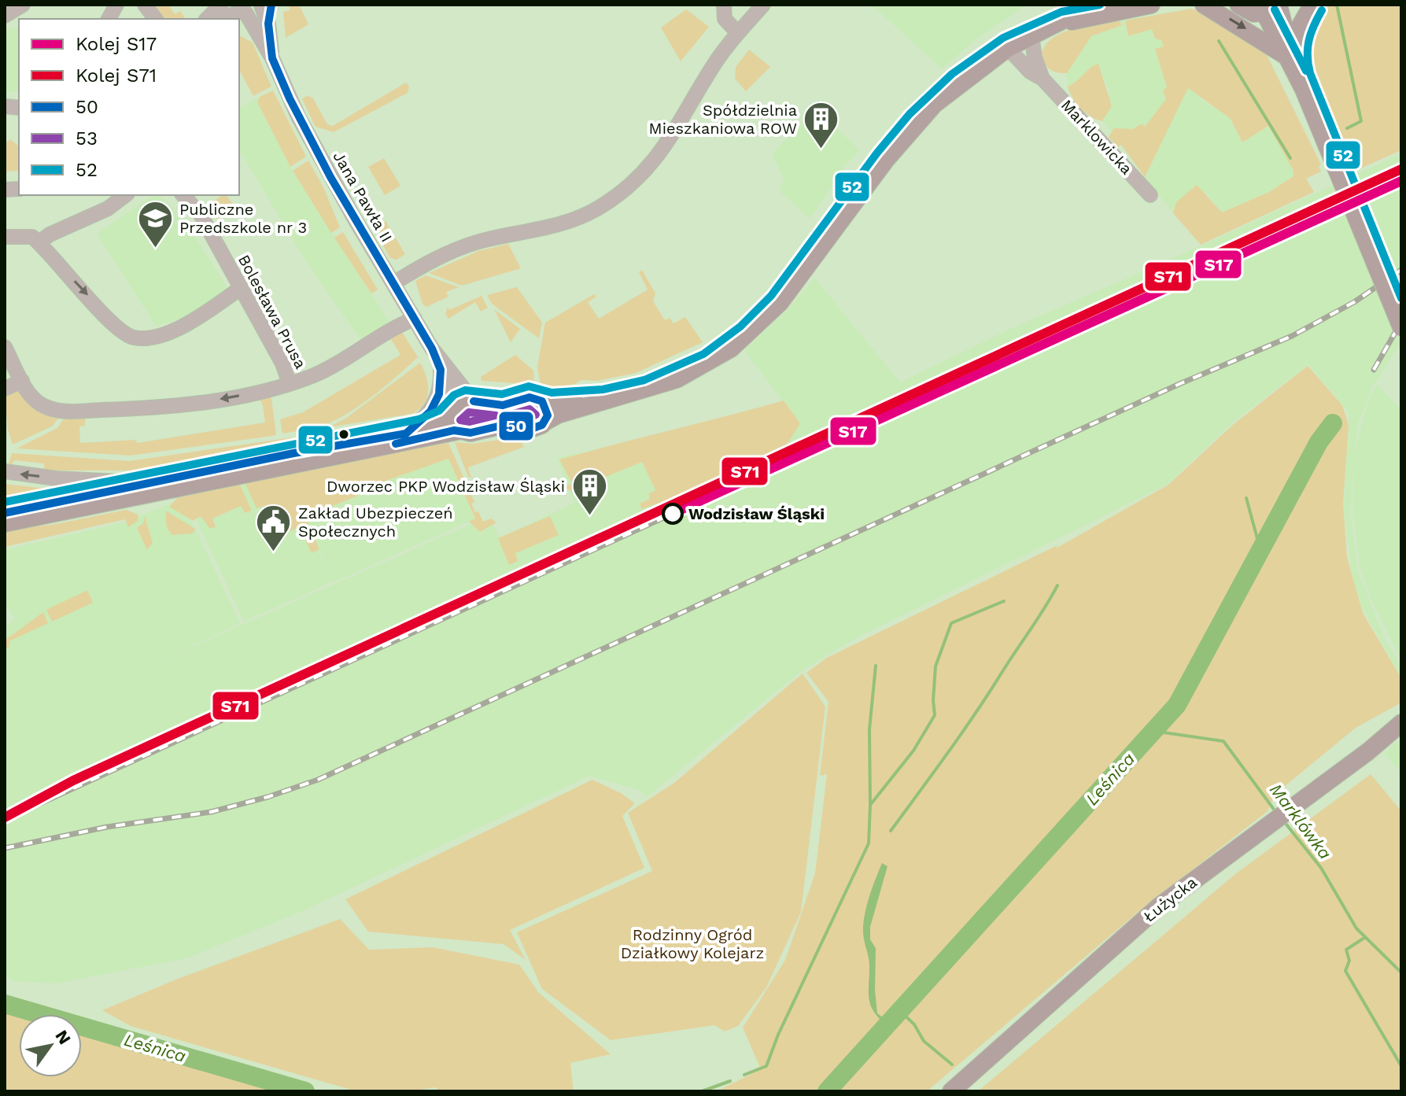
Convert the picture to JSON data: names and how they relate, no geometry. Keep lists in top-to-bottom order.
{
  "streets": {
    "main road": ["Łużycka"],
    "street": ["Marklowicka", "Jana Pawła II", "Bolesława Prusa"]
  },
  "water": ["Leśnica", "Marklówka"],
  "parks": ["Rodzinny Ogród Działkowy Kolejarz"],
  "places": {
    "building": ["Spółdzielnia Mieszkaniowa ROW", "Dworzec PKP Wodzisław Śląski"],
    "school or university": ["Publiczne Przedszkole nr 3"],
    "other": ["Wodzisław Śląski"],
    "public building": ["Zakład Ubezpieczeń Społecznych"]
  },
  "lines": [
    "transit line 50",
    "transit line 52",
    "rail line S71",
    "rail line S17",
    "transit line 53"
  ],
  "legend": [
    "Kolej S17",
    "Kolej S71",
    "50",
    "53",
    "52"
  ],
  "north": "top right"
}
